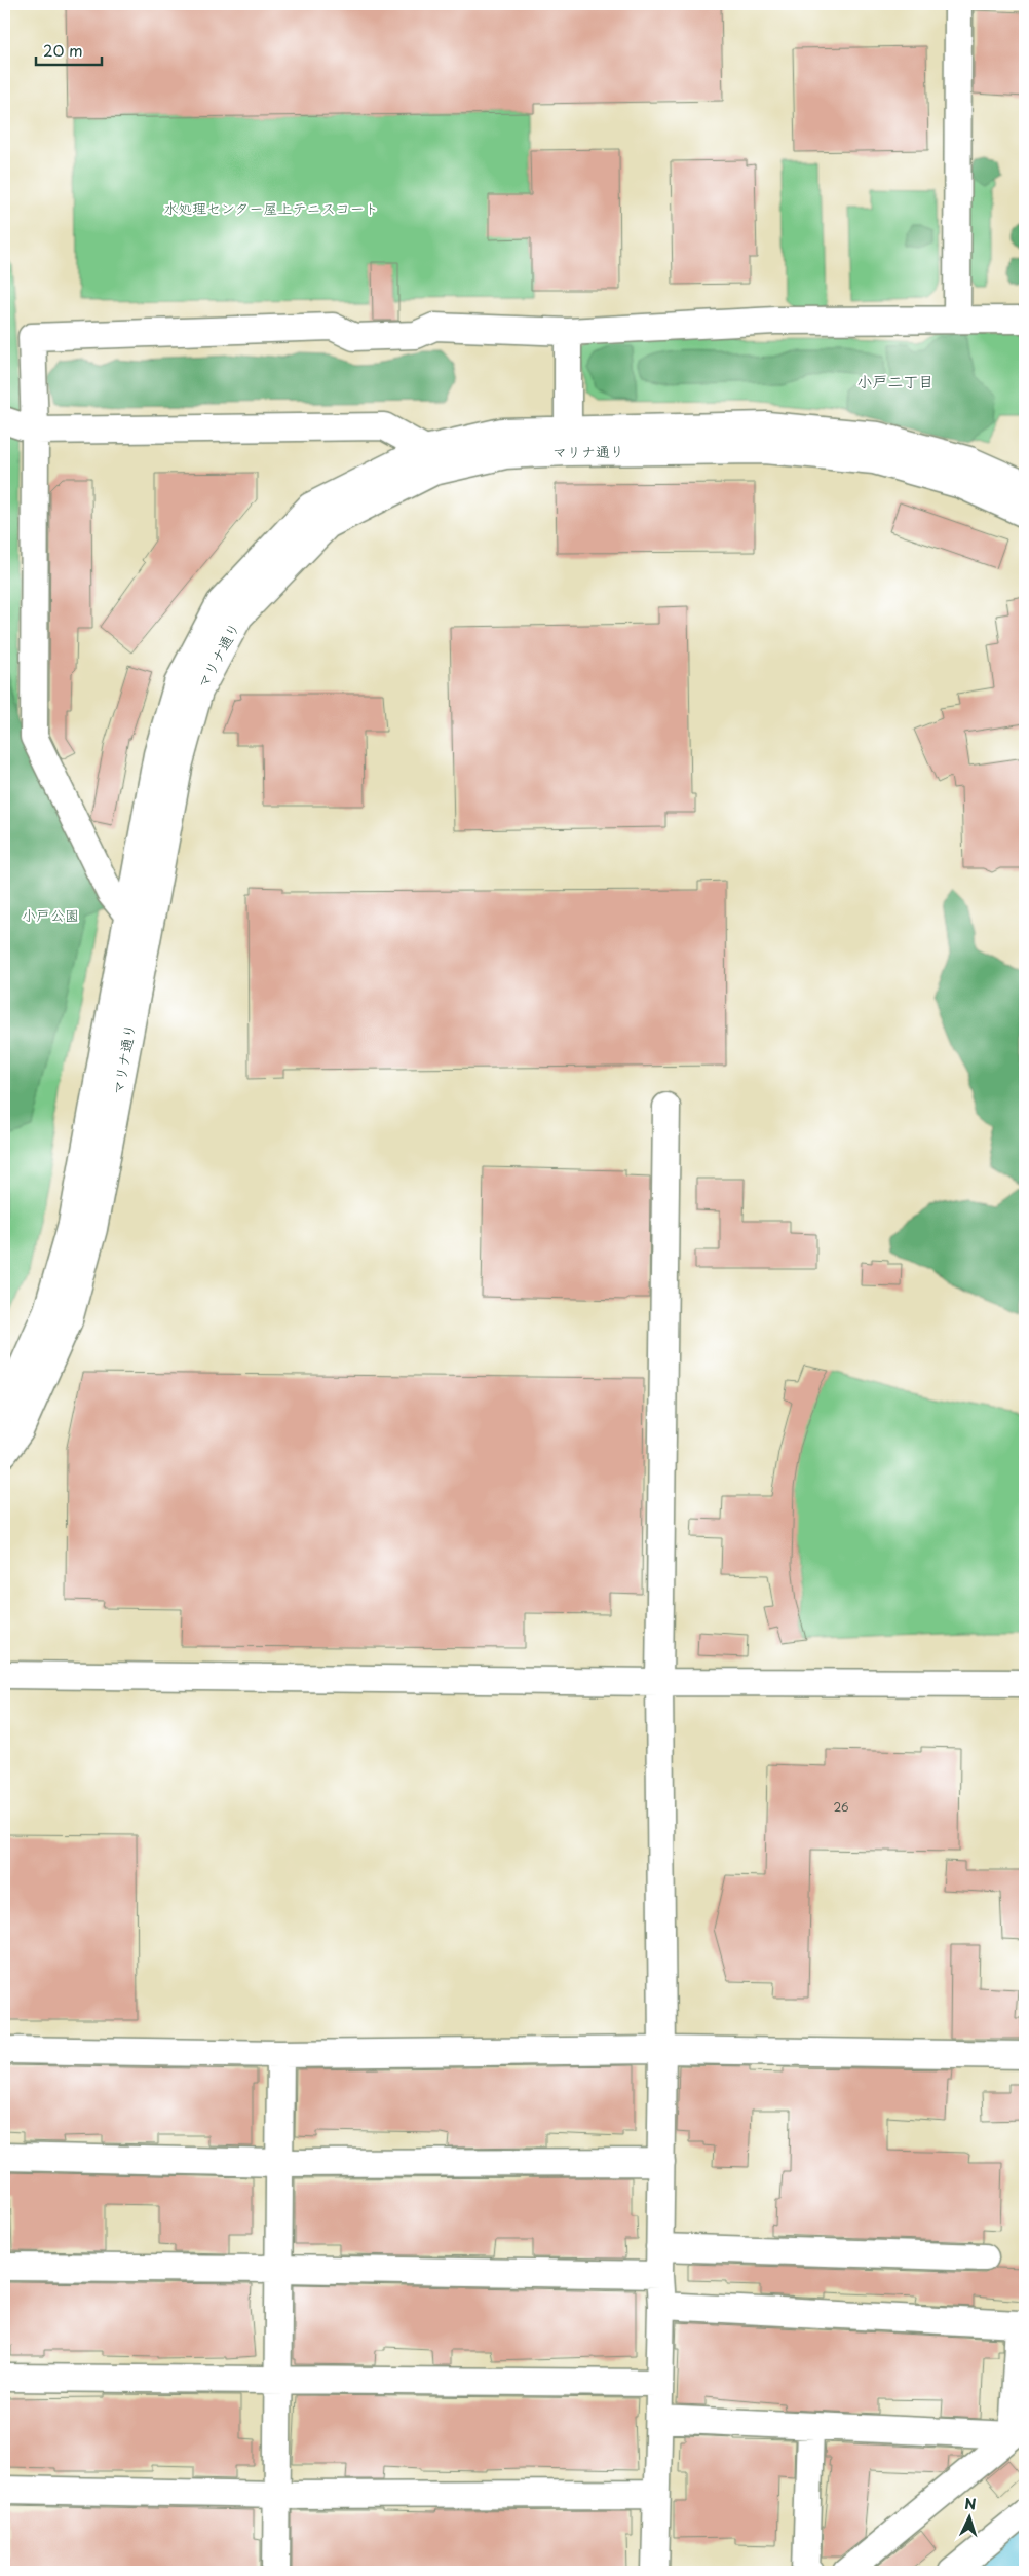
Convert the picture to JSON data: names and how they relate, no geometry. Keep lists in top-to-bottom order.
{
  "streets": {
    "street": ["マリナ通り"]
  },
  "districts": ["小戸二丁目"],
  "parks": ["水処理センター屋上テニスコート", "小戸公園"],
  "house_numbers": ["26"],
  "scale_bar": "20 m",
  "north": "top"
}
